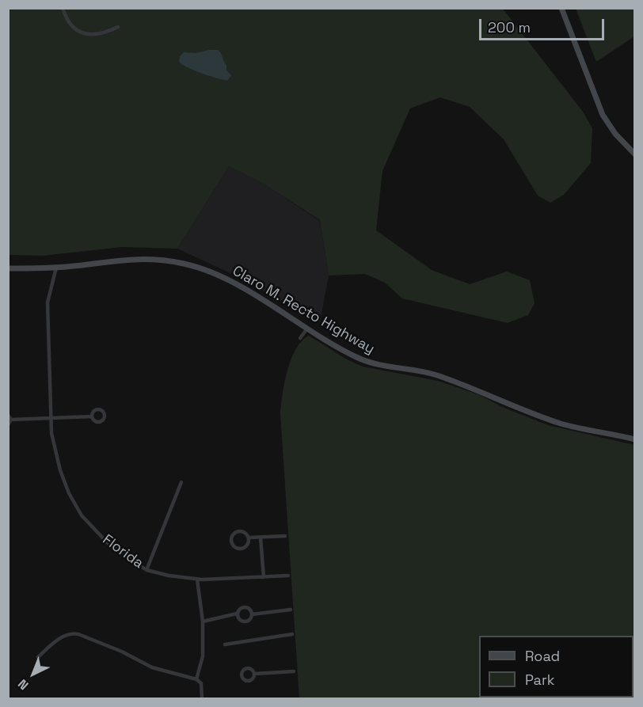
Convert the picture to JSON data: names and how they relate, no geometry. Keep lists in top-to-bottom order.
{
  "streets": {
    "main road": ["Claro M. Recto Highway"],
    "street": ["Florida"]
  },
  "crossings": [
    ["Claro M. Recto Highway", "Florida"]
  ],
  "legend": ["Road", "Park"],
  "scale_bar": "200 m",
  "north": "bottom left"
}
